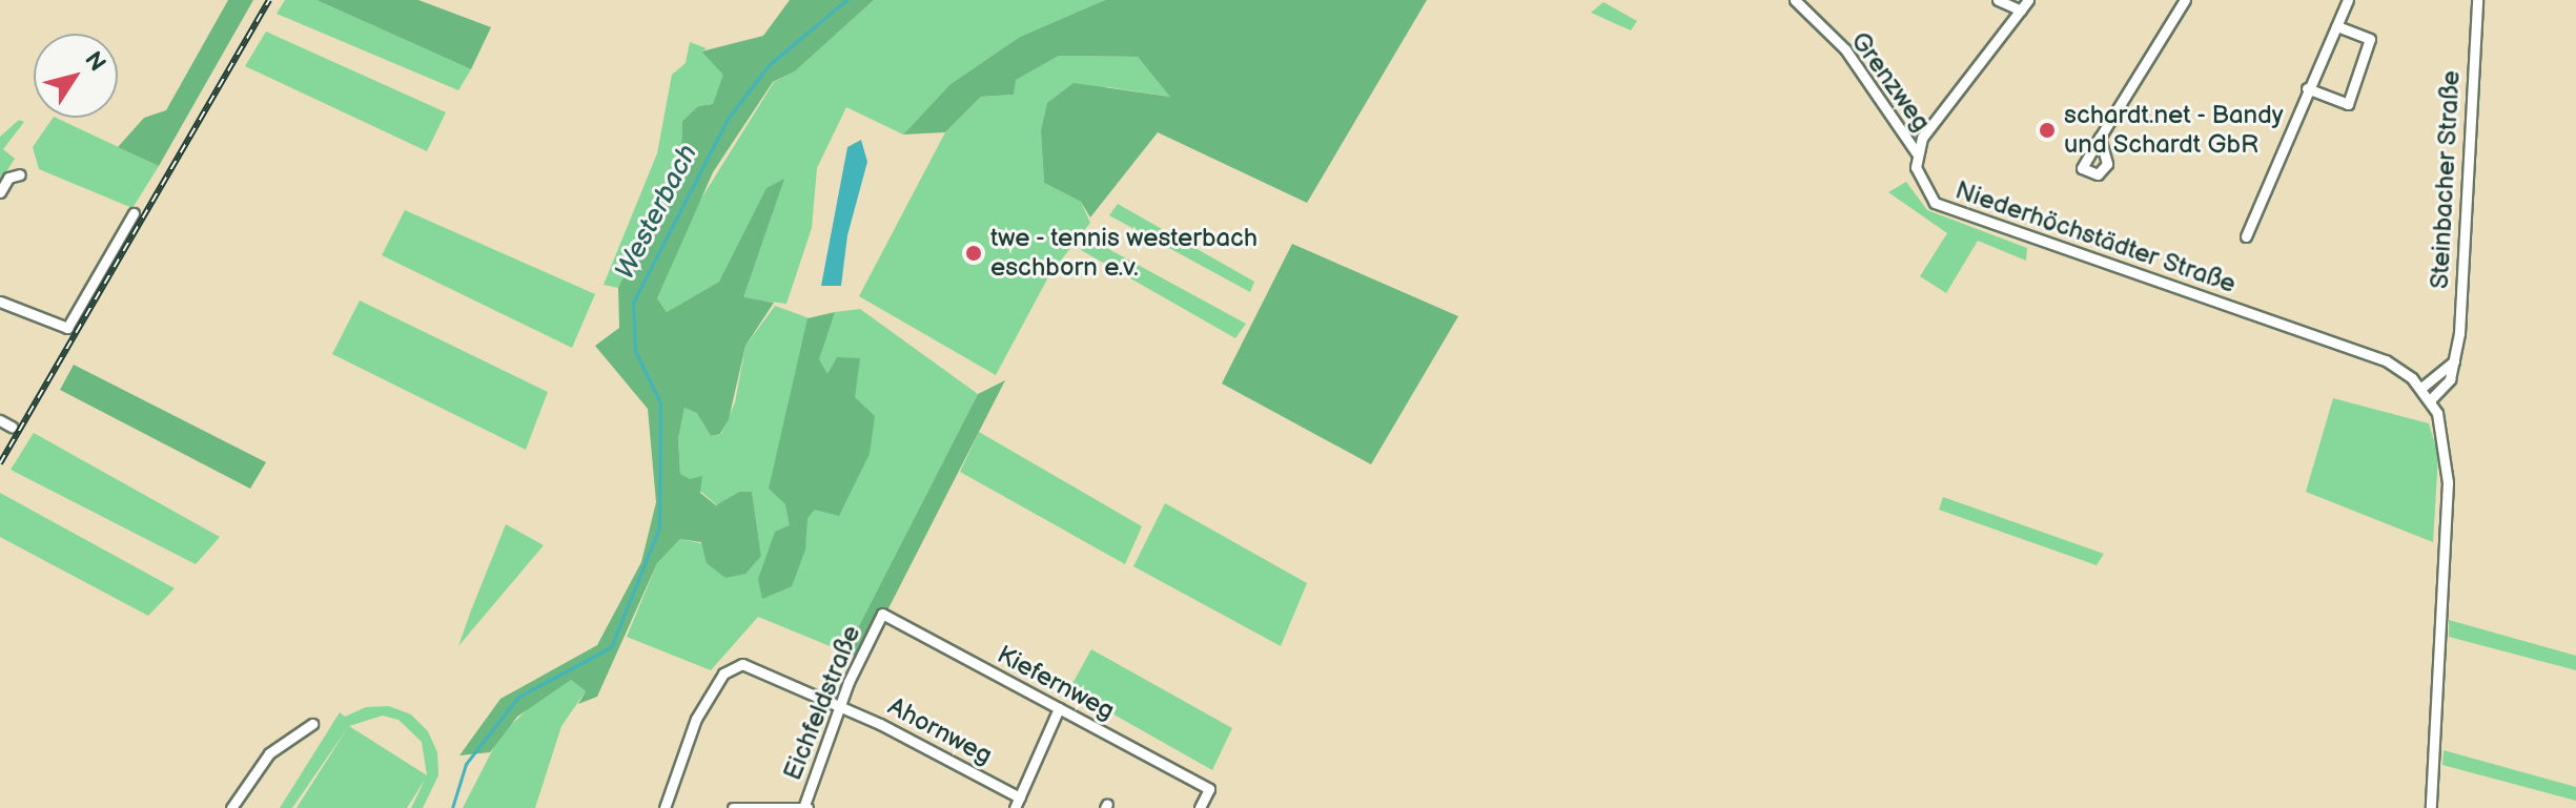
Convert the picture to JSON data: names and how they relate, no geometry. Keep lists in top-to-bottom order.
{
  "streets": {
    "street": [
      "Grenzweg",
      "Steinbacher Straße",
      "Niederhöchstädter Straße",
      "Kiefernweg",
      "Eichfeldstraße",
      "Ahornweg"
    ]
  },
  "crossings": [
    ["Grenzweg", "Niederhöchstädter Straße"],
    ["Kiefernweg", "Eichfeldstraße"],
    ["Eichfeldstraße", "Ahornweg"]
  ],
  "water": ["Westerbach"],
  "places": ["schardt.net - Bandy und Schardt GbR", "twe - tennis westerbach eschborn e.v."],
  "north": "top right"
}
